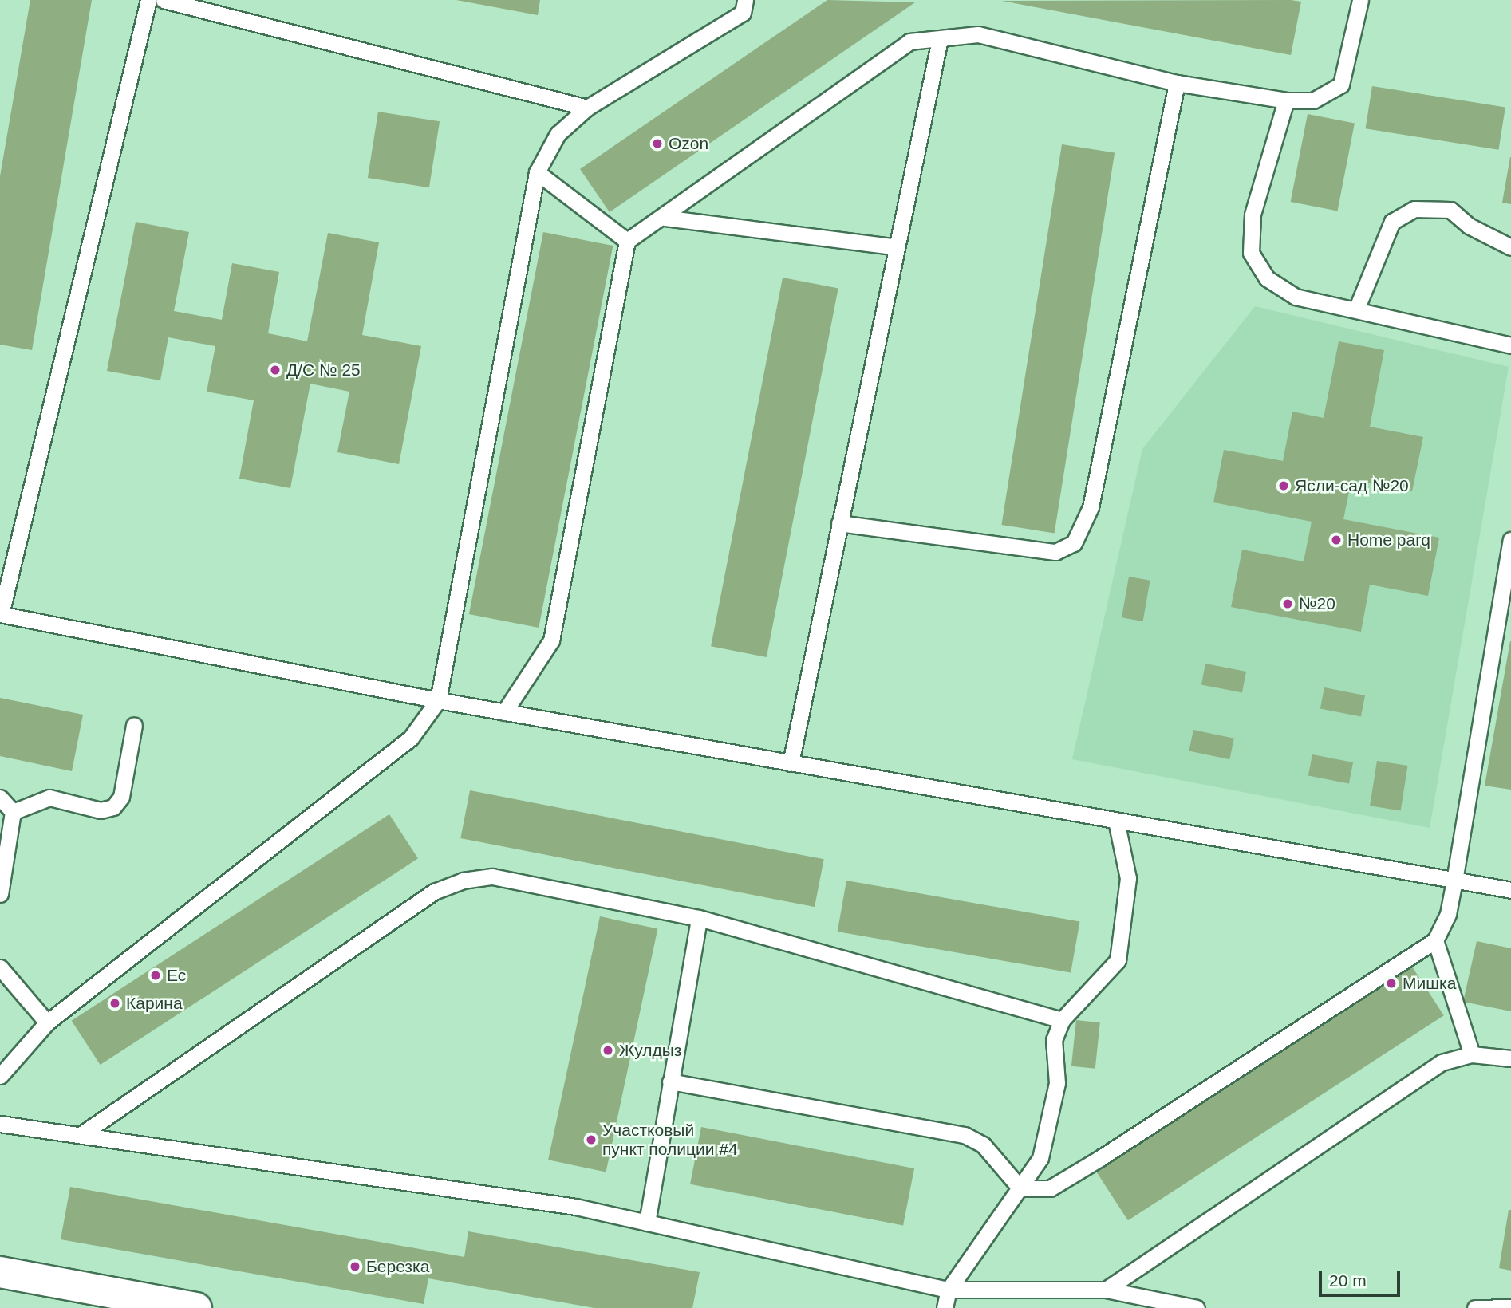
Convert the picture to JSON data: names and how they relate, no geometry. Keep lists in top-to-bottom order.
{
  "places": [
    "Ozon",
    "Д/С № 25",
    "Ясли-сад №20",
    "Home parq",
    "№20",
    "Ес",
    "Мишка",
    "Карина",
    "Жулдыз",
    "Участковый пункт полиции #4",
    "Березка"
  ],
  "scale_bar": "20 m"
}
